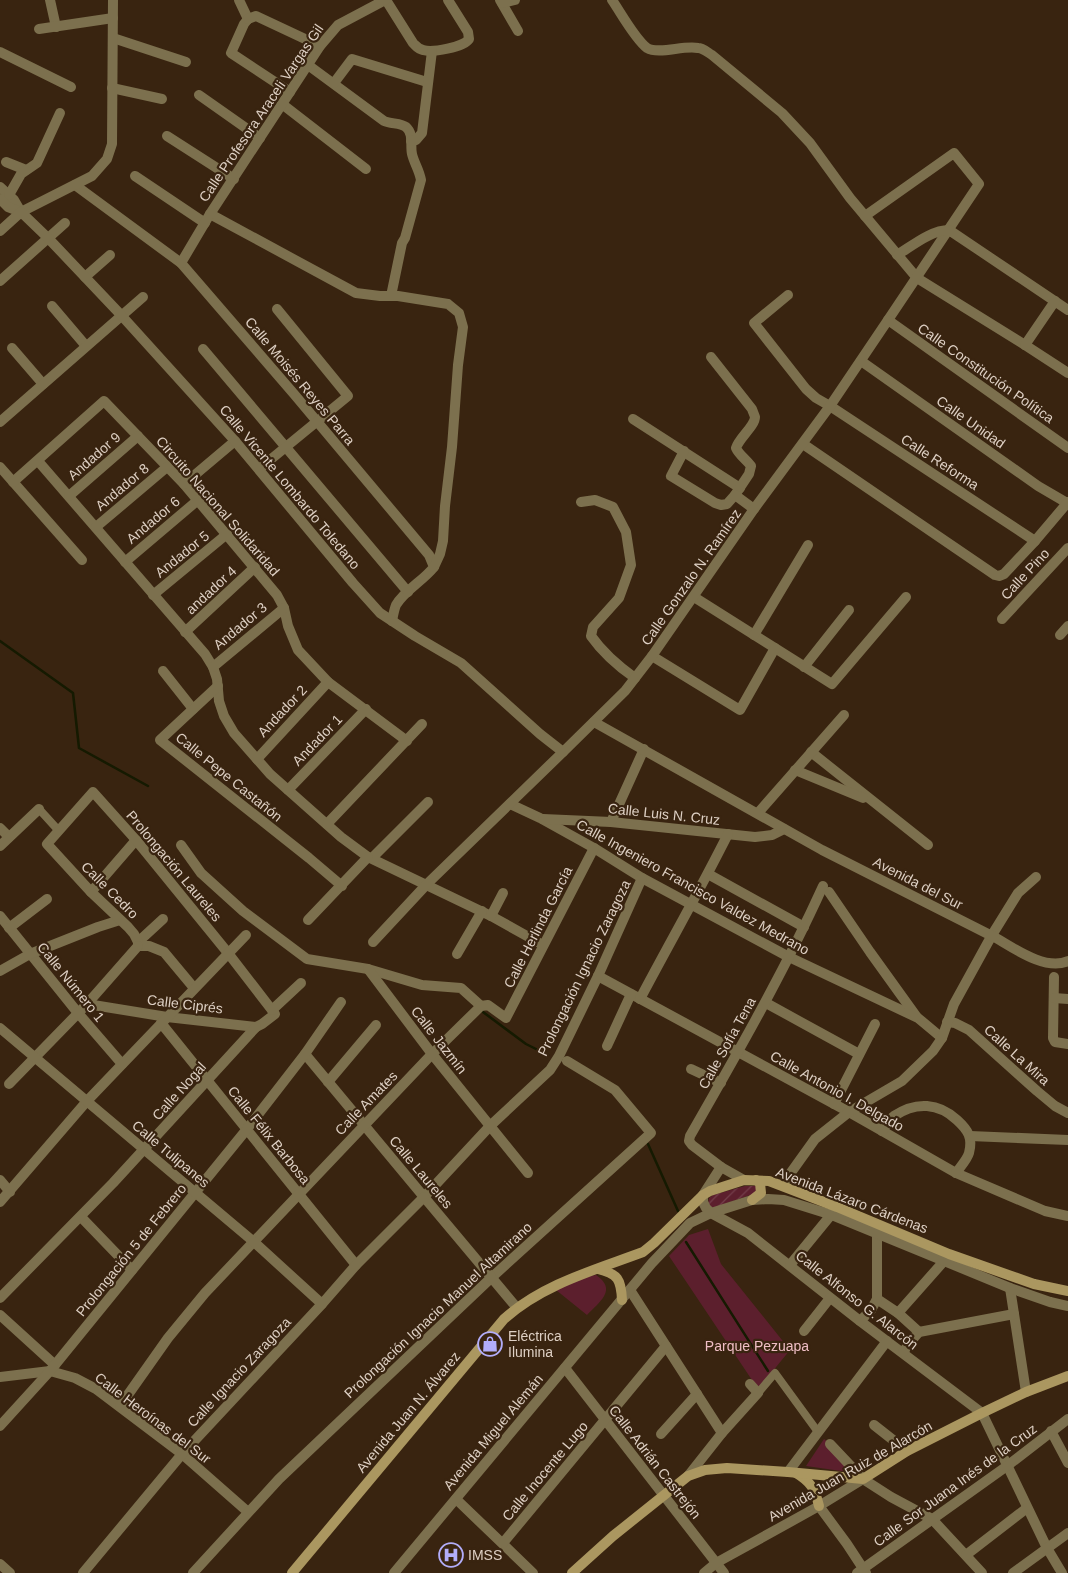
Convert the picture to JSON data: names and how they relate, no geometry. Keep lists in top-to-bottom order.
{
  "streets": {
    "main road": ["Avenida Lázaro Cárdenas", "Avenida Juan N. Álvarez", "Avenida Juan Ruiz de Alarcón"],
    "street": [
      "Calle Profesora Araceli Vargas Gil",
      "Calle Constitución Política",
      "Calle Moisés Reyes Parra",
      "Calle Unidad",
      "Andador 9",
      "Calle Reforma",
      "Andador 8",
      "Calle Vicente Lombardo Toledano",
      "Circuito Nacional Solidaridad",
      "Andador 6",
      "Andador 5",
      "Calle Pino",
      "Calle Gonzalo N. Ramírez",
      "andador 4",
      "Andador 3",
      "Andador 2",
      "Andador 1",
      "Calle Pepe Castañón",
      "Calle Luis N. Cruz",
      "Prolongación Laureles",
      "Avenida del Sur",
      "Calle Ingeniero Francisco Valdez Medrano",
      "Calle Cedro",
      "Calle Herlinda García",
      "Prolongación Ignacio Zaragoza",
      "Calle Número 1",
      "Calle Ciprés",
      "Calle Jazmín",
      "Calle Sofía Tena",
      "Calle La Mira",
      "Calle Nogal",
      "Calle Antonio I. Delgado",
      "Calle Amates",
      "Calle Félix Barbosa",
      "Calle Tulipanes",
      "Calle Laureles",
      "Prolongación 5 de Febrero",
      "Calle Alfonso G. Alarcón",
      "Prolongación Ignacio Manuel Altamirano",
      "Calle Ignacio Zaragoza",
      "Calle Heroínas del Sur",
      "Avenida Miguel Alemán",
      "Calle Adrián Castrejón",
      "Calle Inocente Lugo",
      "Calle Sor Juana Inés de la Cruz"
    ]
  },
  "crossings": [
    ["Calle Profesora Araceli Vargas Gil", "Calle Moisés Reyes Parra"],
    ["Calle Constitución Política", "Calle Gonzalo N. Ramírez"],
    ["Calle Unidad", "Calle Gonzalo N. Ramírez"],
    ["Andador 9", "Circuito Nacional Solidaridad"],
    ["Calle Reforma", "Calle Gonzalo N. Ramírez"],
    ["Andador 8", "Circuito Nacional Solidaridad"],
    ["Calle Vicente Lombardo Toledano", "Calle Gonzalo N. Ramírez"],
    ["Circuito Nacional Solidaridad", "Andador 6"],
    ["Circuito Nacional Solidaridad", "Andador 5"],
    ["Circuito Nacional Solidaridad", "andador 4"],
    ["Circuito Nacional Solidaridad", "Andador 3"],
    ["Circuito Nacional Solidaridad", "Andador 2"],
    ["Circuito Nacional Solidaridad", "Andador 1"],
    ["Calle Gonzalo N. Ramírez", "Avenida del Sur"],
    ["Calle Gonzalo N. Ramírez", "Calle Ingeniero Francisco Valdez Medrano"],
    ["Calle Luis N. Cruz", "Avenida del Sur"],
    ["Calle Luis N. Cruz", "Calle Ingeniero Francisco Valdez Medrano"],
    ["Prolongación Laureles", "Calle Cedro"],
    ["Calle Ingeniero Francisco Valdez Medrano", "Calle Herlinda García"],
    ["Calle Ingeniero Francisco Valdez Medrano", "Prolongación Ignacio Zaragoza"],
    ["Calle Ingeniero Francisco Valdez Medrano", "Calle Sofía Tena"],
    ["Calle Herlinda García", "Calle Amates"],
    ["Prolongación Ignacio Zaragoza", "Calle Jazmín"],
    ["Prolongación Ignacio Zaragoza", "Calle Antonio I. Delgado"],
    ["Prolongación Ignacio Zaragoza", "Calle Laureles"],
    ["Prolongación Ignacio Zaragoza", "Calle Ignacio Zaragoza"],
    ["Calle Ciprés", "Calle Nogal"],
    ["Calle Ciprés", "Calle Félix Barbosa"],
    ["Calle Jazmín", "Calle Amates"],
    ["Calle Sofía Tena", "Calle Antonio I. Delgado"],
    ["Calle Nogal", "Calle Félix Barbosa"],
    ["Calle Nogal", "Calle Tulipanes"],
    ["Calle Amates", "Calle Félix Barbosa"],
    ["Calle Amates", "Calle Tulipanes"],
    ["Calle Amates", "Calle Laureles"],
    ["Calle Amates", "Calle Heroínas del Sur"],
    ["Calle Félix Barbosa", "Prolongación 5 de Febrero"],
    ["Calle Félix Barbosa", "Calle Ignacio Zaragoza"],
    ["Calle Tulipanes", "Prolongación 5 de Febrero"],
    ["Calle Tulipanes", "Calle Ignacio Zaragoza"],
    ["Calle Laureles", "Prolongación 5 de Febrero"],
    ["Calle Laureles", "Prolongación Ignacio Manuel Altamirano"],
    ["Calle Laureles", "Calle Ignacio Zaragoza"],
    ["Calle Laureles", "Avenida Juan N. Álvarez"],
    ["Avenida Lázaro Cárdenas", "Calle Alfonso G. Alarcón"],
    ["Avenida Lázaro Cárdenas", "Avenida Juan N. Álvarez"],
    ["Avenida Lázaro Cárdenas", "Avenida Miguel Alemán"],
    ["Prolongación 5 de Febrero", "Calle Heroínas del Sur"],
    ["Calle Alfonso G. Alarcón", "Avenida Juan Ruiz de Alarcón"],
    ["Prolongación Ignacio Manuel Altamirano", "Calle Heroínas del Sur"],
    ["Calle Ignacio Zaragoza", "Calle Heroínas del Sur"],
    ["Avenida Miguel Alemán", "Calle Adrián Castrejón"],
    ["Calle Adrián Castrejón", "Calle Inocente Lugo"],
    ["Calle Adrián Castrejón", "Avenida Juan Ruiz de Alarcón"]
  ],
  "parks": ["Parque Pezuapa"],
  "places": {
    "shop": ["Eléctrica Ilumina"],
    "hospital": ["IMSS"]
  }
}
